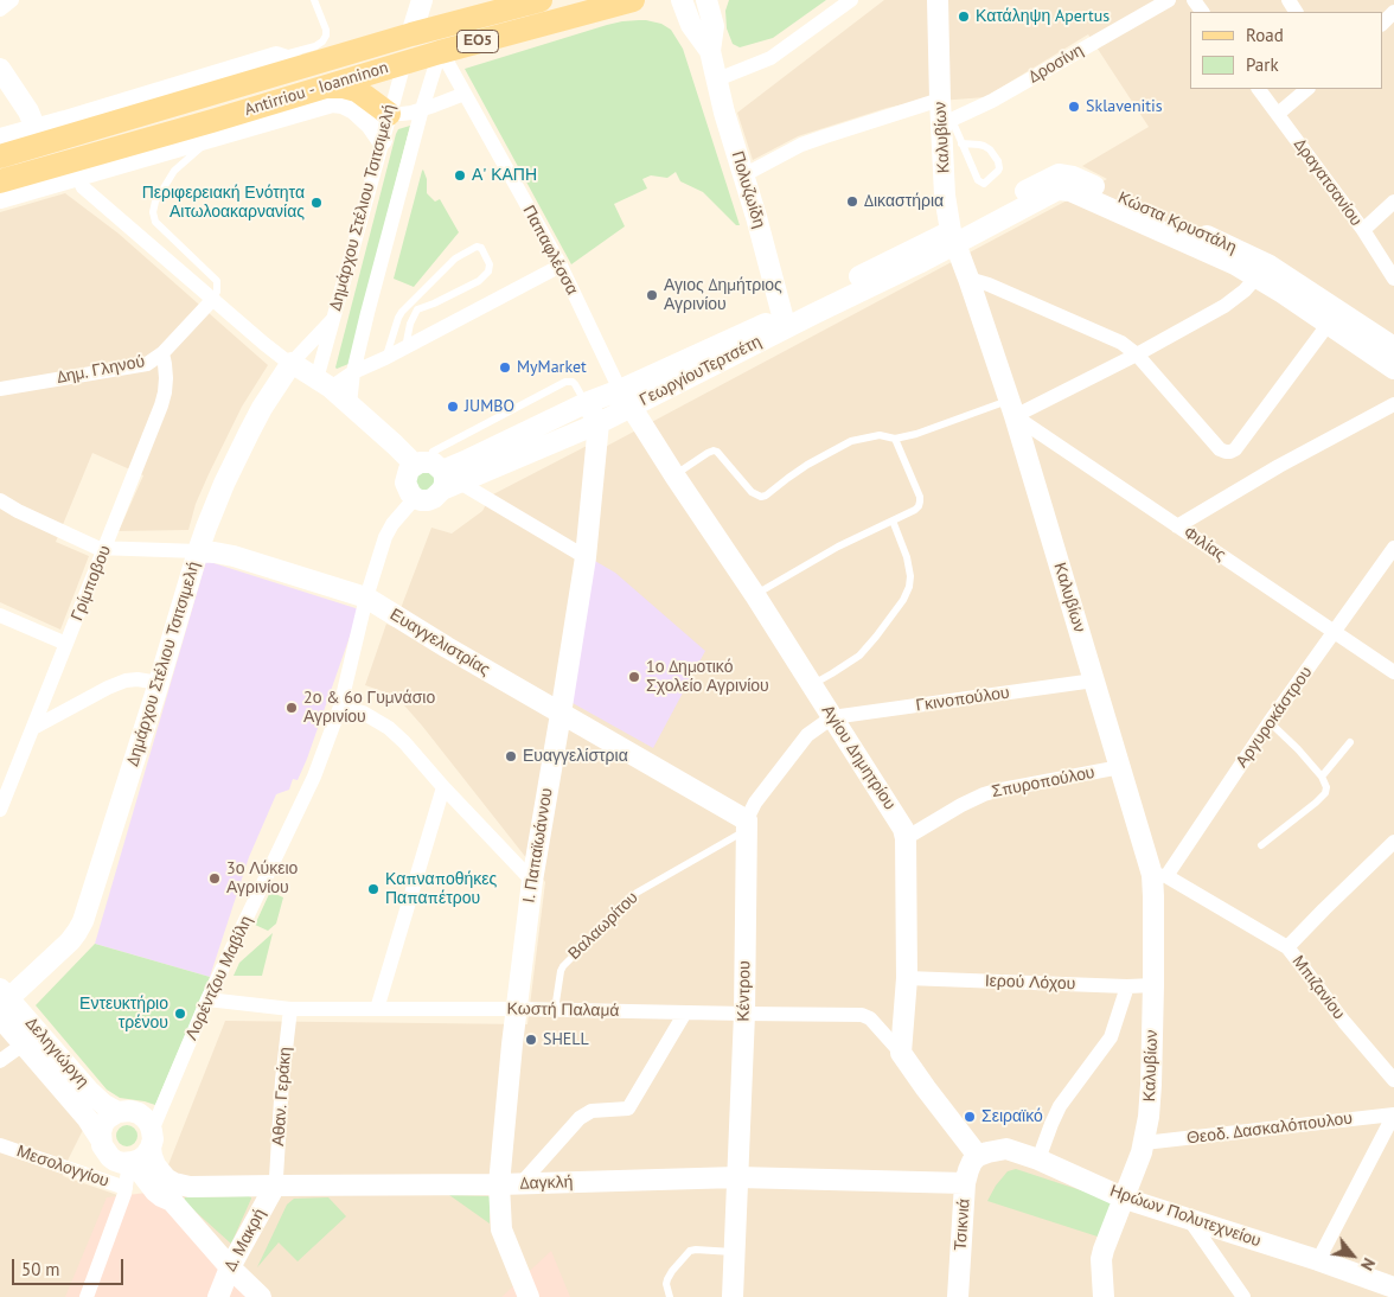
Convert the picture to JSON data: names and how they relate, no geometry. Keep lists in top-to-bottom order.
{
  "streets": {
    "main road": ["ΕΟ5", "Antirriou - Ioanninon"],
    "street": [
      "Δροσίνη",
      "Καλυβίων",
      "Δραγατσανίου",
      "Πολυζωίδη",
      "Δημάρχου Στέλιου Τσιτσιμελή",
      "Κώστα Κρυστάλη",
      "Παπαφλέσσα",
      "Δημ. Γληνού",
      "ΓεωργίουΤερτσέτη",
      "Φιλίας",
      "Γρίμποβου",
      "Ευαγγελιστρίας",
      "Γκινοπούλου",
      "Αργυροκάστρου",
      "Αγίου Δημητρίου",
      "Σπυροπούλου",
      "Ι. Παπαϊωάννου",
      "Λορέντζου Μαβίλη",
      "Ιερού Λόχου",
      "Μπιζανίου",
      "Κέντρου",
      "Κωστή Παλαμά",
      "Δεληγιώργη",
      "Αθαν. Γεράκη",
      "Θεοδ. Δασκαλόπουλου",
      "Μεσολογγίου",
      "Δαγκλή",
      "Ηρώων Πολυτεχνείου",
      "Τσικνιά",
      "Δ. Μακρή"
    ],
    "lane": ["Βαλαωρίτου"]
  },
  "crossings": [
    ["Δροσίνη", "Καλυβίων"],
    ["Antirriou - Ioanninon", "Δημάρχου Στέλιου Τσιτσιμελή"],
    ["Antirriou - Ioanninon", "Παπαφλέσσα"],
    ["Καλυβίων", "Κώστα Κρυστάλη"],
    ["Καλυβίων", "ΓεωργίουΤερτσέτη"],
    ["Καλυβίων", "Φιλίας"],
    ["Καλυβίων", "Γκινοπούλου"],
    ["Καλυβίων", "Αργυροκάστρου"],
    ["Καλυβίων", "Σπυροπούλου"],
    ["Καλυβίων", "Ιερού Λόχου"],
    ["Καλυβίων", "Μπιζανίου"],
    ["Καλυβίων", "Θεοδ. Δασκαλόπουλου"],
    ["Καλυβίων", "Ηρώων Πολυτεχνείου"],
    ["Πολυζωίδη", "ΓεωργίουΤερτσέτη"],
    ["Δημάρχου Στέλιου Τσιτσιμελή", "Ευαγγελιστρίας"],
    ["Δημάρχου Στέλιου Τσιτσιμελή", "Δεληγιώργη"],
    ["Κώστα Κρυστάλη", "ΓεωργίουΤερτσέτη"],
    ["Παπαφλέσσα", "ΓεωργίουΤερτσέτη"],
    ["Παπαφλέσσα", "Αγίου Δημητρίου"],
    ["Δημ. Γληνού", "Γρίμποβου"],
    ["ΓεωργίουΤερτσέτη", "Αγίου Δημητρίου"],
    ["ΓεωργίουΤερτσέτη", "Ι. Παπαϊωάννου"],
    ["ΓεωργίουΤερτσέτη", "Λορέντζου Μαβίλη"],
    ["Φιλίας", "Αργυροκάστρου"],
    ["Γρίμποβου", "Ευαγγελιστρίας"],
    ["Ευαγγελιστρίας", "Ι. Παπαϊωάννου"],
    ["Ευαγγελιστρίας", "Βαλαωρίτου"],
    ["Ευαγγελιστρίας", "Λορέντζου Μαβίλη"],
    ["Ευαγγελιστρίας", "Κέντρου"],
    ["Γκινοπούλου", "Αγίου Δημητρίου"],
    ["Γκινοπούλου", "Κέντρου"],
    ["Αργυροκάστρου", "Μπιζανίου"],
    ["Αγίου Δημητρίου", "Σπυροπούλου"],
    ["Αγίου Δημητρίου", "Ιερού Λόχου"],
    ["Αγίου Δημητρίου", "Κέντρου"],
    ["Αγίου Δημητρίου", "Κωστή Παλαμά"],
    ["Ι. Παπαϊωάννου", "Κωστή Παλαμά"],
    ["Ι. Παπαϊωάννου", "Δαγκλή"],
    ["Βαλαωρίτου", "Κέντρου"],
    ["Βαλαωρίτου", "Κωστή Παλαμά"],
    ["Λορέντζου Μαβίλη", "Κωστή Παλαμά"],
    ["Λορέντζου Μαβίλη", "Δεληγιώργη"],
    ["Λορέντζου Μαβίλη", "Δαγκλή"],
    ["Κέντρου", "Κωστή Παλαμά"],
    ["Κέντρου", "Δαγκλή"],
    ["Κωστή Παλαμά", "Αθαν. Γεράκη"],
    ["Δεληγιώργη", "Δαγκλή"],
    ["Αθαν. Γεράκη", "Δαγκλή"],
    ["Αθαν. Γεράκη", "Δ. Μακρή"],
    ["Δαγκλή", "Τσικνιά"],
    ["Δαγκλή", "Δ. Μακρή"],
    ["Ηρώων Πολυτεχνείου", "Τσικνιά"]
  ],
  "places": [
    "Κατάληψη Apertus",
    "Sklavenitis",
    "Α' ΚΑΠΗ",
    "Δικαστήρια",
    "Περιφερειακή Ενότητα Αιτωλοακαρνανίας",
    "Αγιος Δημήτριος Αγρινίου",
    "MyMarket",
    "JUMBO",
    "1ο Δημοτικό Σχολείο Αγρινίου",
    "2ο & 6ο Γυμνάσιο Αγρινίου",
    "Ευαγγελίστρια",
    "3ο Λύκειο Αγρινίου",
    "Καπναποθήκες Παπαπέτρου",
    "Εντευκτήριο τρένου",
    "SHELL",
    "Σειραϊκό"
  ],
  "legend": ["Road", "Park"],
  "scale_bar": "50 m",
  "north": "bottom right"
}
